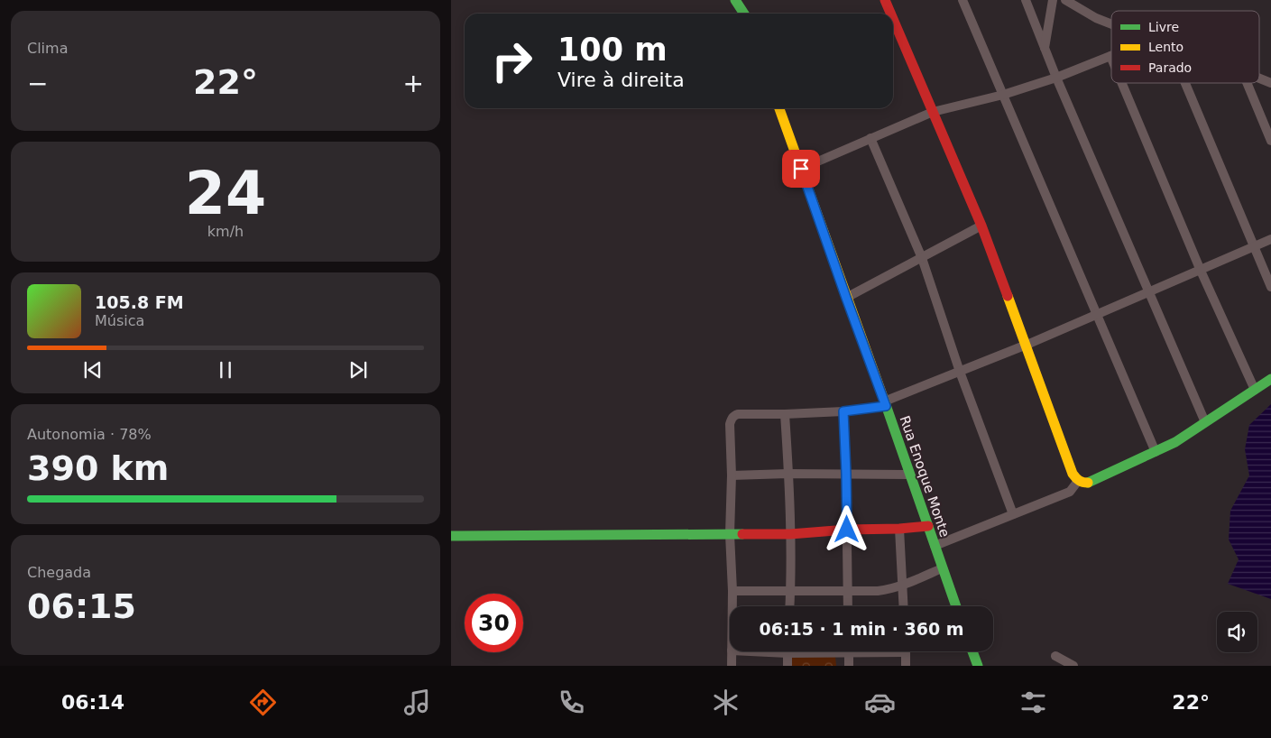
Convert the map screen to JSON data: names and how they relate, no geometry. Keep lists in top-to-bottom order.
{
  "streets": {
    "street": ["Rua Enoque Monte"]
  },
  "legend": ["Livre", "Lento", "Parado"],
  "page": {
    "tile": [
      "Clima",
      ["24", "km/h"],
      ["Autonomia · 78%", "390 km"],
      ["Chegada", "06:15"]
    ],
    "turn": ["100 m", "Vire à direita"],
    "heat": ["−", "22°", "+"],
    "song": ["105.8 FM", "Música"],
    "limit": "30",
    "trip": "06:15 · 1 min · 360 m",
    "tabs": ["06:14", "22°"]
  }
}
